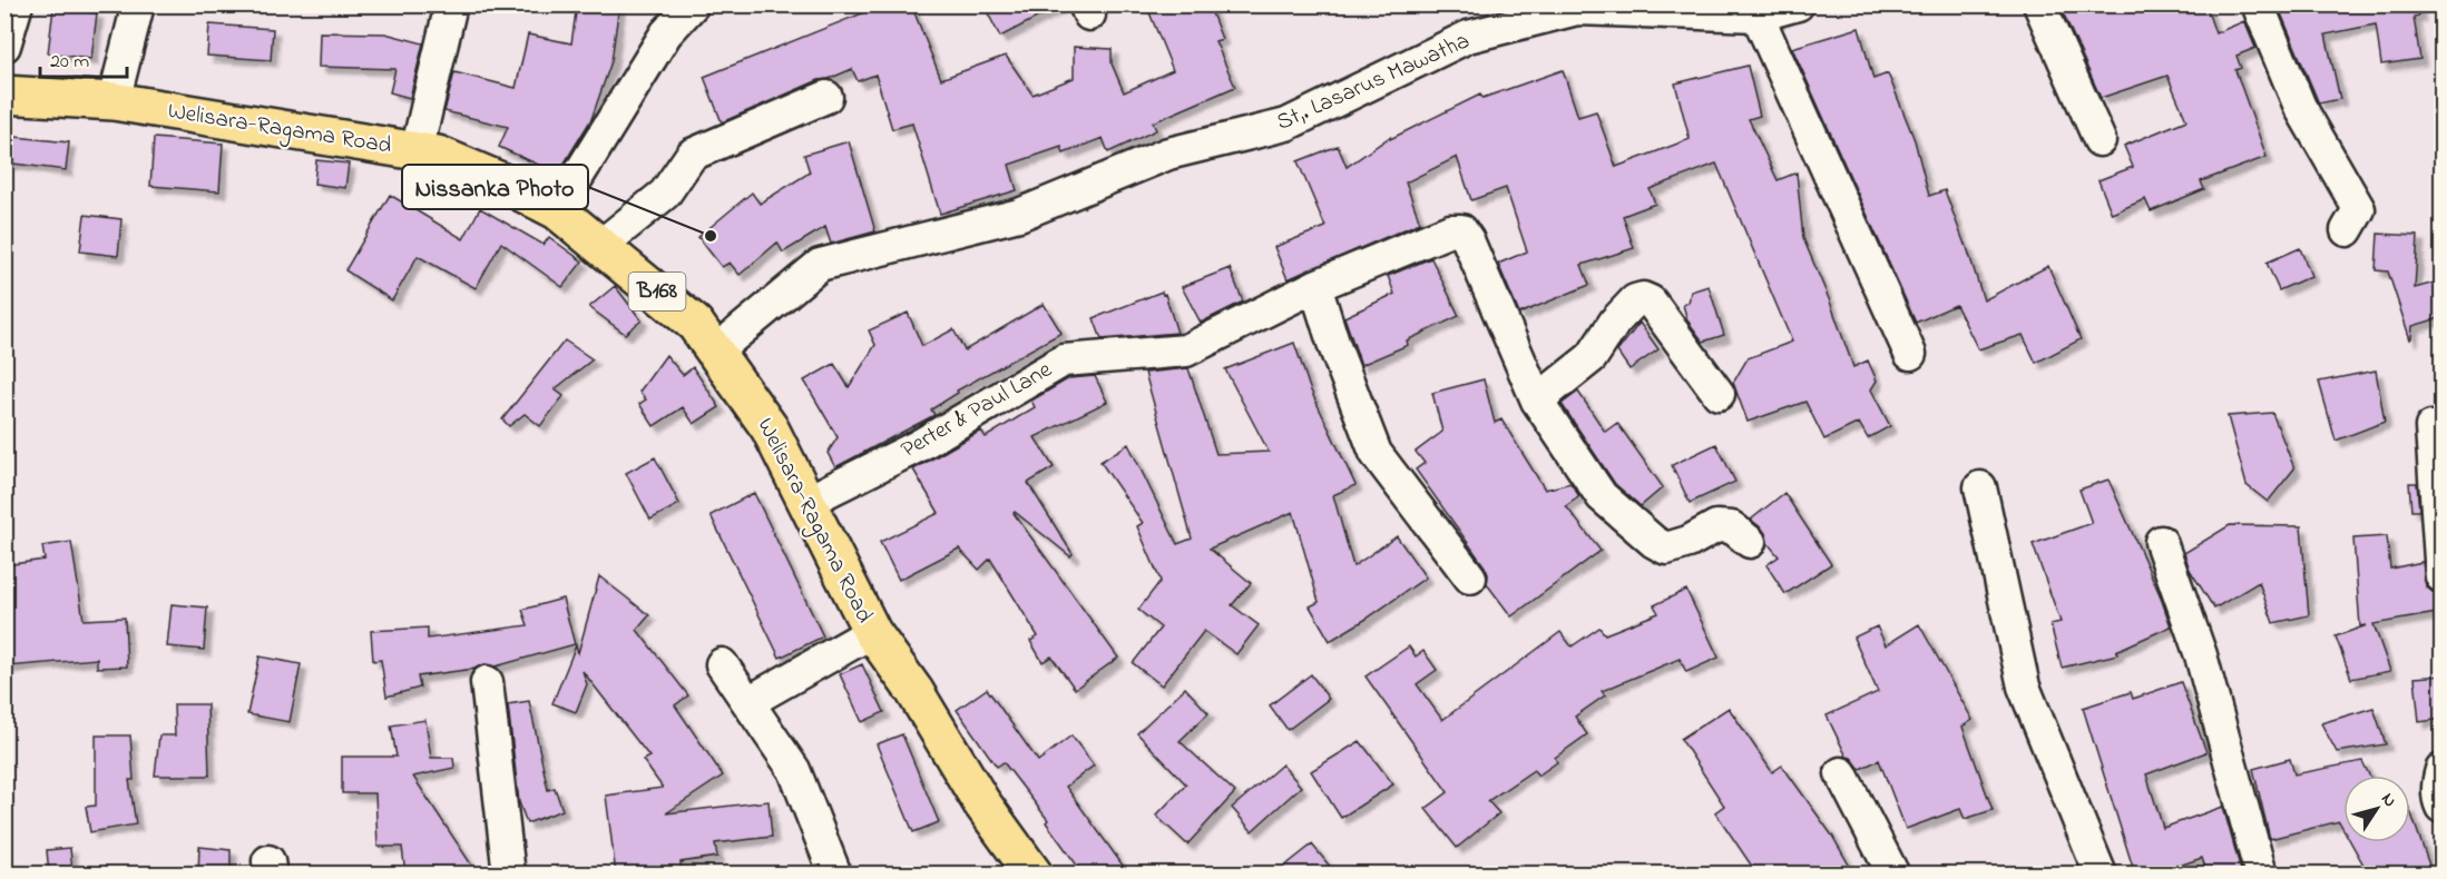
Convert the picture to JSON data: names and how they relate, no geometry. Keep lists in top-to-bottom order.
{
  "streets": {
    "main road": ["Welisara-Ragama Road", "B168"],
    "street": ["St,. Lasarus Mawatha", "Perter & Paul Lane"]
  },
  "crossings": [
    ["St,. Lasarus Mawatha", "Welisara-Ragama Road"],
    ["Welisara-Ragama Road", "Perter & Paul Lane"]
  ],
  "places": ["Nissanka Photo"],
  "scale_bar": "20 m",
  "north": "top right"
}
